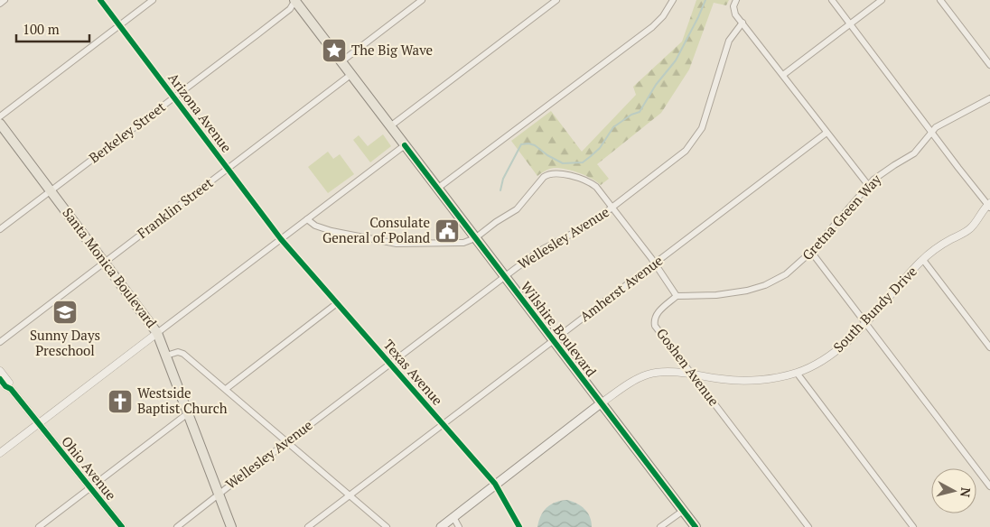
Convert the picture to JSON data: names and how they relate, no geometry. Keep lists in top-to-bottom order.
{
  "streets": {
    "main road": ["Santa Monica Boulevard", "South Bundy Drive", "Wilshire Boulevard"],
    "street": [
      "Arizona Avenue",
      "Berkeley Street",
      "Franklin Street",
      "Gretna Green Way",
      "Wellesley Avenue",
      "Amherst Avenue",
      "Goshen Avenue",
      "Texas Avenue",
      "Ohio Avenue"
    ]
  },
  "crossings": [
    ["Arizona Avenue", "Berkeley Street"],
    ["Arizona Avenue", "Franklin Street"],
    ["Arizona Avenue", "Texas Avenue"],
    ["Berkeley Street", "Santa Monica Boulevard"],
    ["Berkeley Street", "Wilshire Boulevard"],
    ["Franklin Street", "Santa Monica Boulevard"],
    ["Franklin Street", "Wilshire Boulevard"],
    ["Gretna Green Way", "Goshen Avenue"],
    ["Wellesley Avenue", "Santa Monica Boulevard"],
    ["Wellesley Avenue", "Wilshire Boulevard"],
    ["Wellesley Avenue", "Texas Avenue"],
    ["Amherst Avenue", "Wilshire Boulevard"],
    ["Amherst Avenue", "Texas Avenue"],
    ["South Bundy Drive", "Wilshire Boulevard"],
    ["South Bundy Drive", "Goshen Avenue"],
    ["South Bundy Drive", "Texas Avenue"]
  ],
  "places": {
    "place": ["The Big Wave"],
    "public building": ["Consulate General of Poland"],
    "school or university": ["Sunny Days Preschool"],
    "church": ["Westside Baptist Church"]
  },
  "scale_bar": "100 m",
  "north": "right"
}
